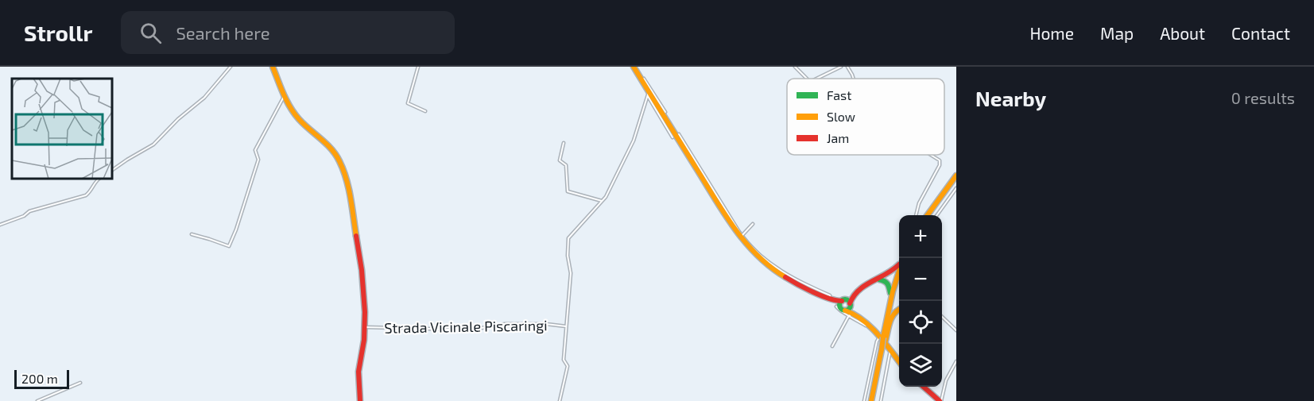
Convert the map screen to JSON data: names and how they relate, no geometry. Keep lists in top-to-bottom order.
{
  "streets": {
    "street": ["Strada Vicinale Piscaringi"]
  },
  "legend": ["Fast", "Slow", "Jam"],
  "scale_bar": "200 m",
  "page": {
    "header": "Strollr",
    "search": "Search here",
    "nav": [
      "Home",
      "Map",
      "About",
      "Contact"
    ],
    "heading": ["Nearby", "0 results"],
    "map_buttons": ["+", "−"],
    "scale": "200 m"
  }
}
